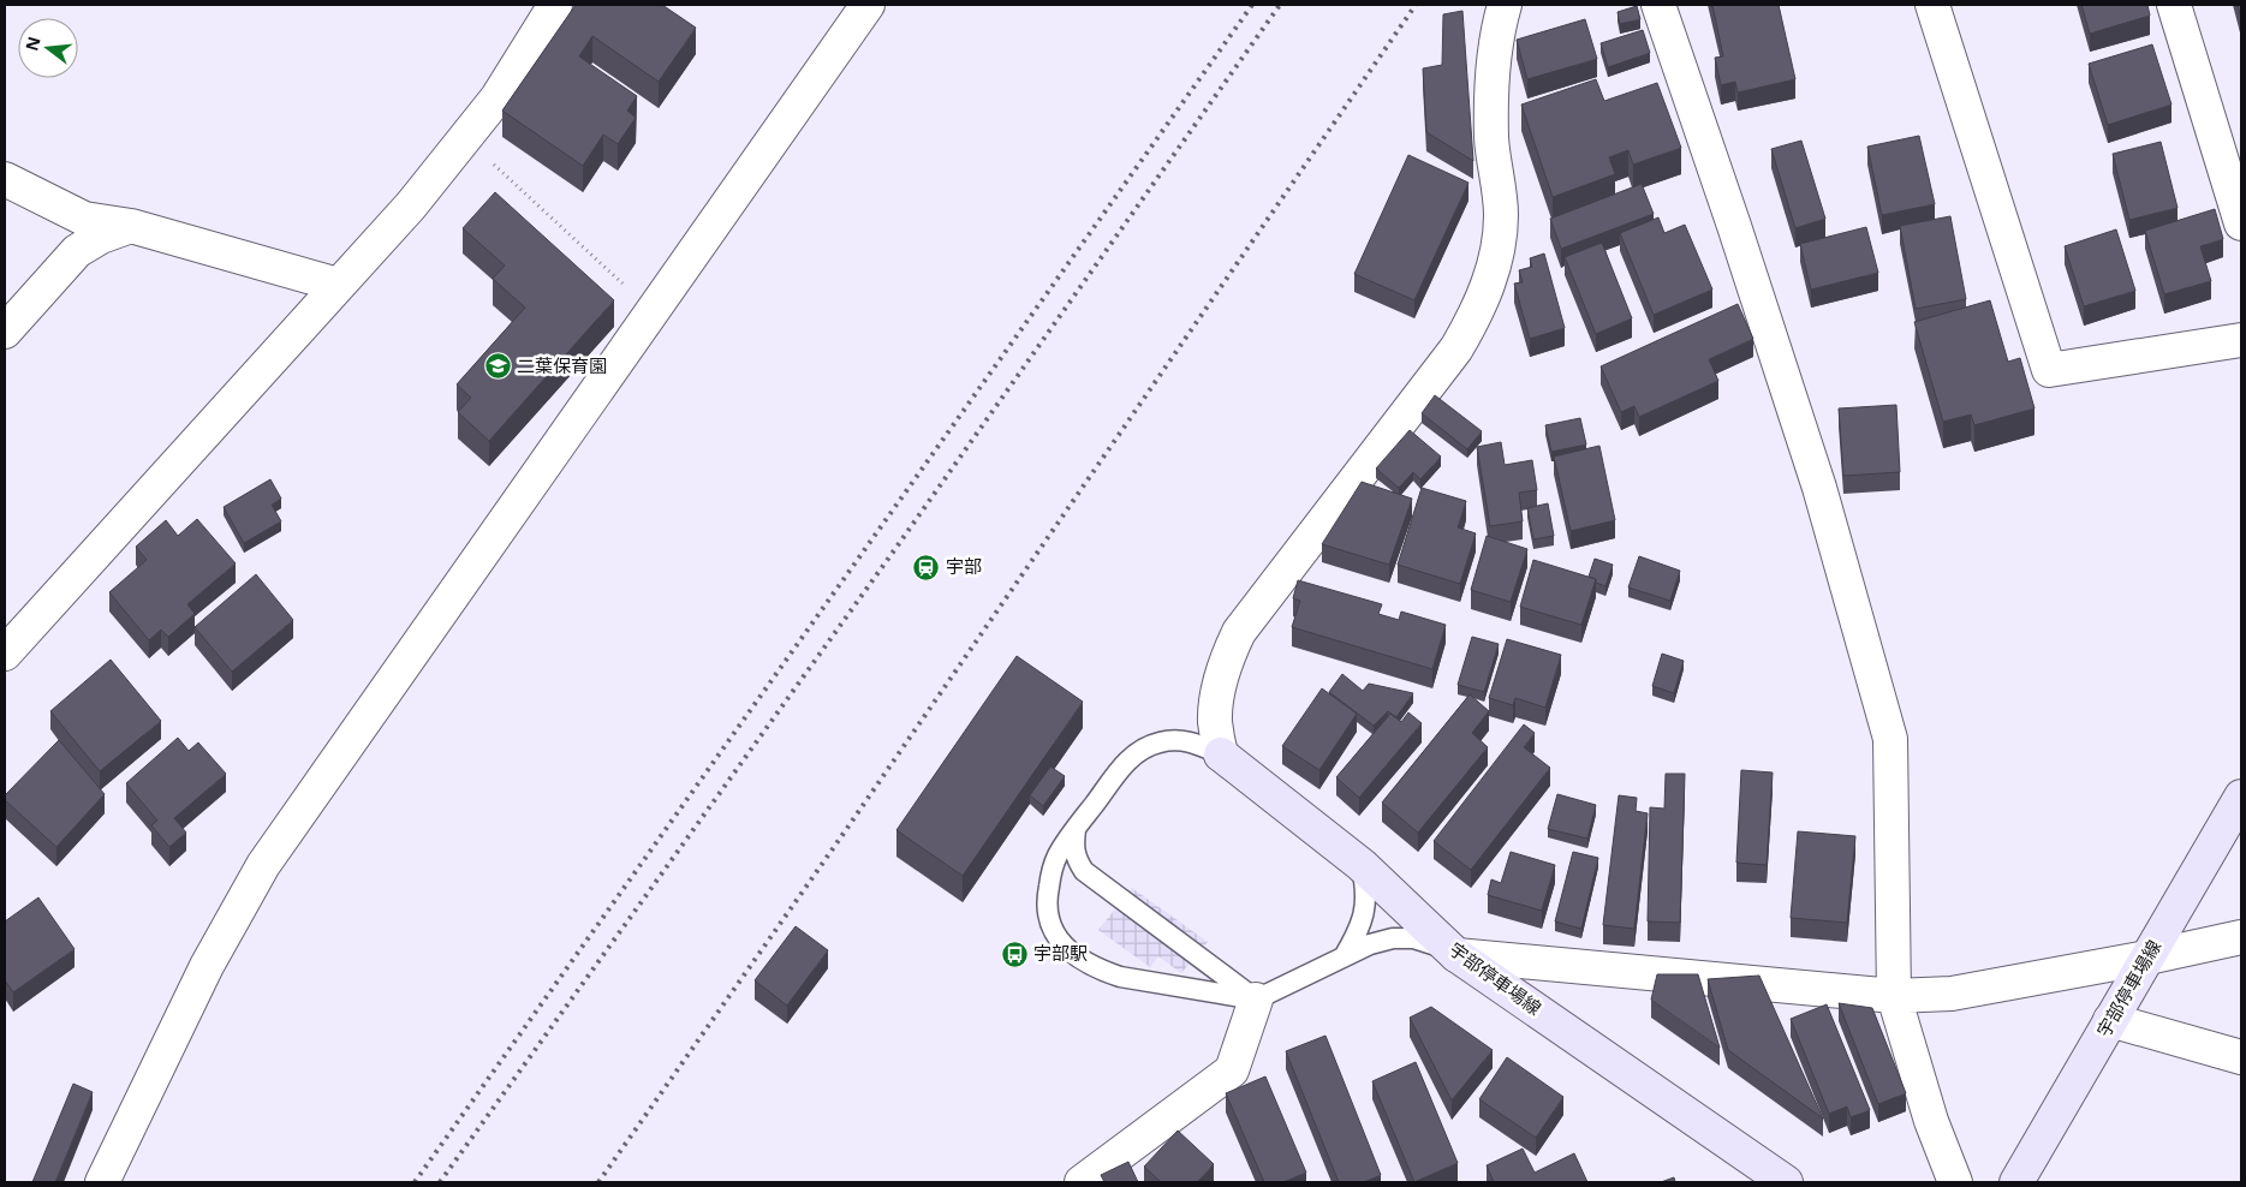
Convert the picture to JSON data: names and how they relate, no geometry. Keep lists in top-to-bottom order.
{
  "streets": {
    "main road": ["宇部停車場線"]
  },
  "places": {
    "school or university": ["二葉保育園"],
    "station": ["宇部"],
    "bus stop": ["宇部駅"]
  },
  "north": "left"
}
